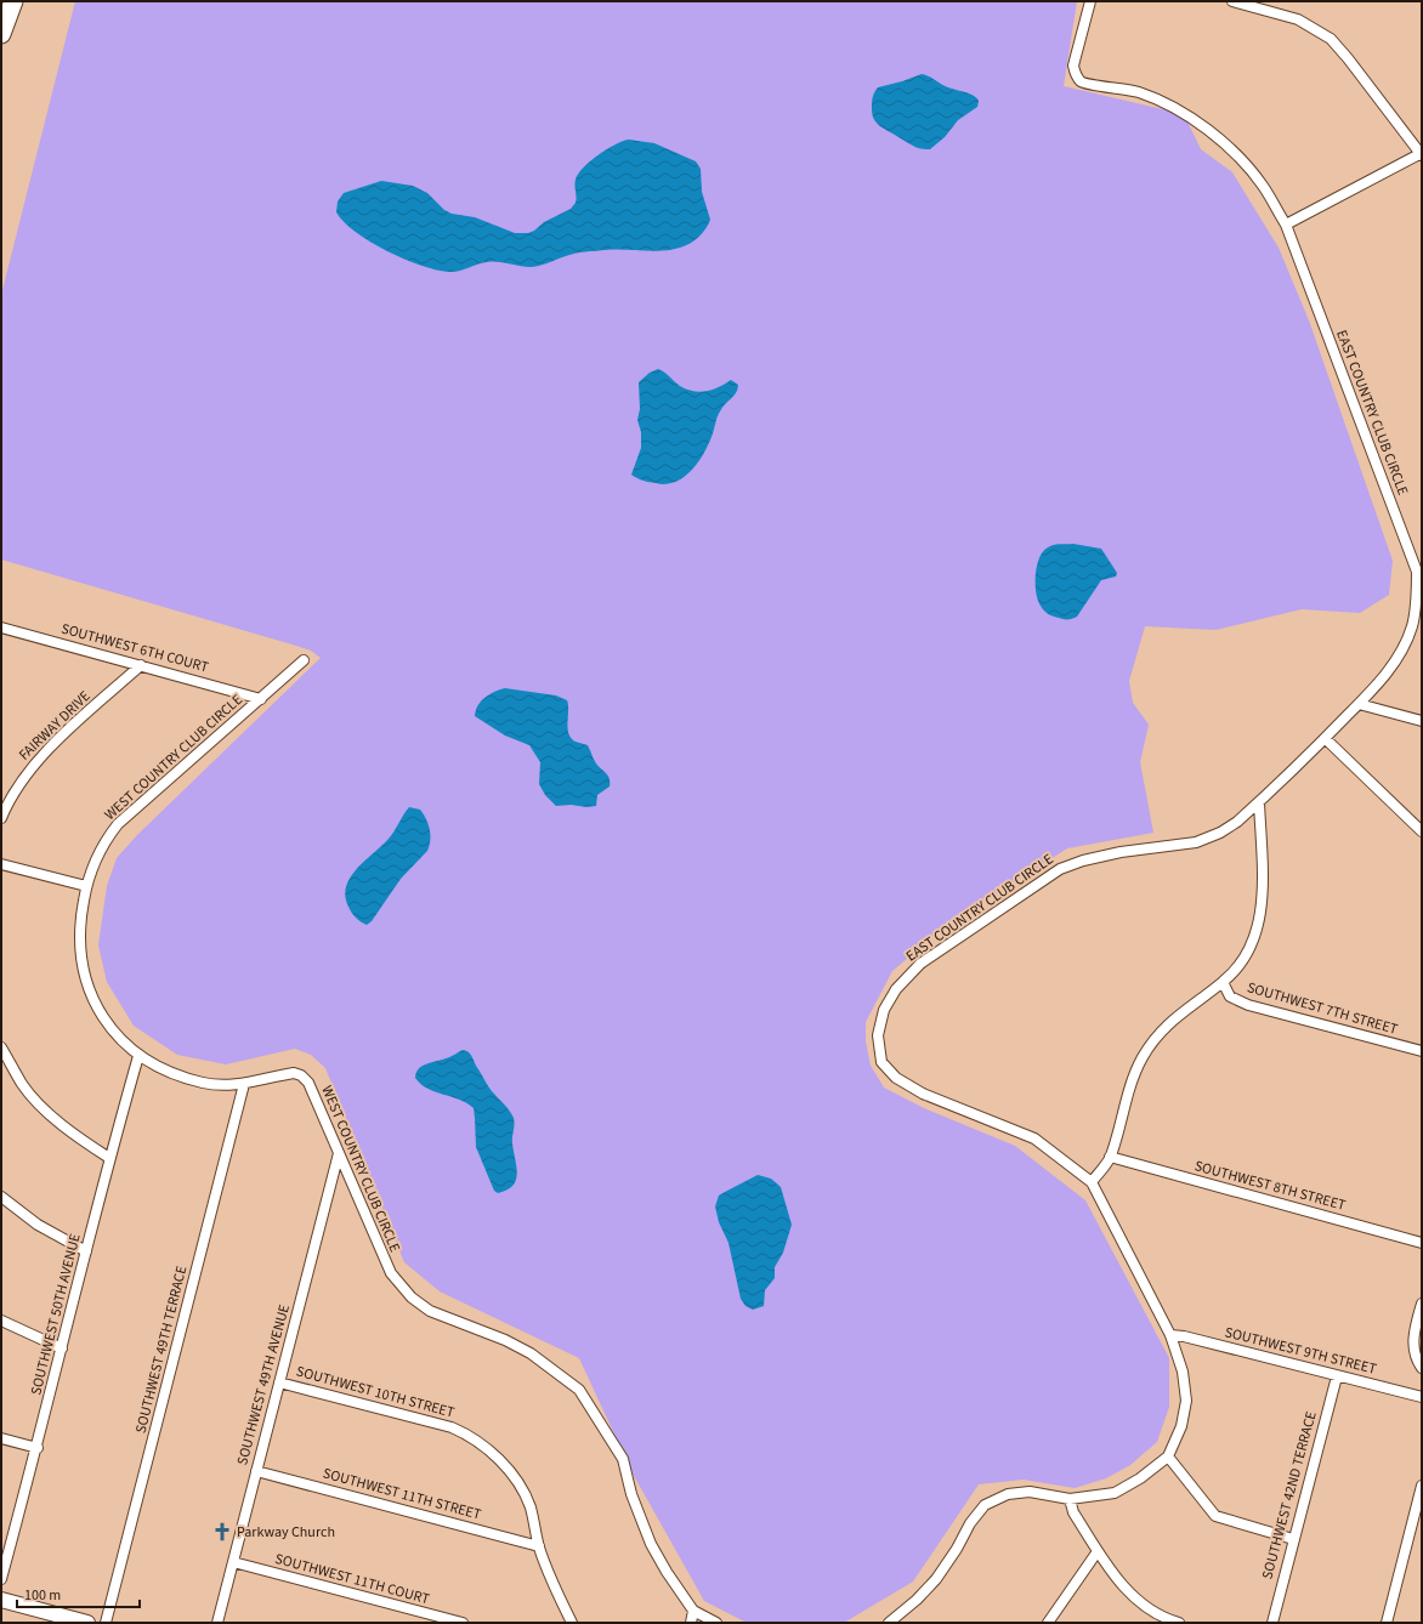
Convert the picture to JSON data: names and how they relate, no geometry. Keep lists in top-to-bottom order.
{
  "streets": {
    "street": [
      "EAST COUNTRY CLUB CIRCLE",
      "SOUTHWEST 6TH COURT",
      "FAIRWAY DRIVE",
      "WEST COUNTRY CLUB CIRCLE",
      "SOUTHWEST 7TH STREET",
      "SOUTHWEST 8TH STREET",
      "SOUTHWEST 50TH AVENUE",
      "SOUTHWEST 49TH TERRACE",
      "SOUTHWEST 9TH STREET",
      "SOUTHWEST 49TH AVENUE",
      "SOUTHWEST 10TH STREET",
      "SOUTHWEST 11TH STREET",
      "SOUTHWEST 42ND TERRACE",
      "SOUTHWEST 11TH COURT"
    ]
  },
  "crossings": [
    ["EAST COUNTRY CLUB CIRCLE", "SOUTHWEST 9TH STREET"],
    ["SOUTHWEST 6TH COURT", "FAIRWAY DRIVE"],
    ["SOUTHWEST 6TH COURT", "WEST COUNTRY CLUB CIRCLE"],
    ["WEST COUNTRY CLUB CIRCLE", "SOUTHWEST 50TH AVENUE"],
    ["WEST COUNTRY CLUB CIRCLE", "SOUTHWEST 49TH TERRACE"],
    ["WEST COUNTRY CLUB CIRCLE", "SOUTHWEST 49TH AVENUE"],
    ["SOUTHWEST 9TH STREET", "SOUTHWEST 42ND TERRACE"],
    ["SOUTHWEST 49TH AVENUE", "SOUTHWEST 10TH STREET"],
    ["SOUTHWEST 49TH AVENUE", "SOUTHWEST 11TH STREET"],
    ["SOUTHWEST 49TH AVENUE", "SOUTHWEST 11TH COURT"],
    ["SOUTHWEST 10TH STREET", "SOUTHWEST 11TH STREET"]
  ],
  "places": {
    "church": ["Parkway Church"]
  },
  "scale_bar": "100 m"
}
